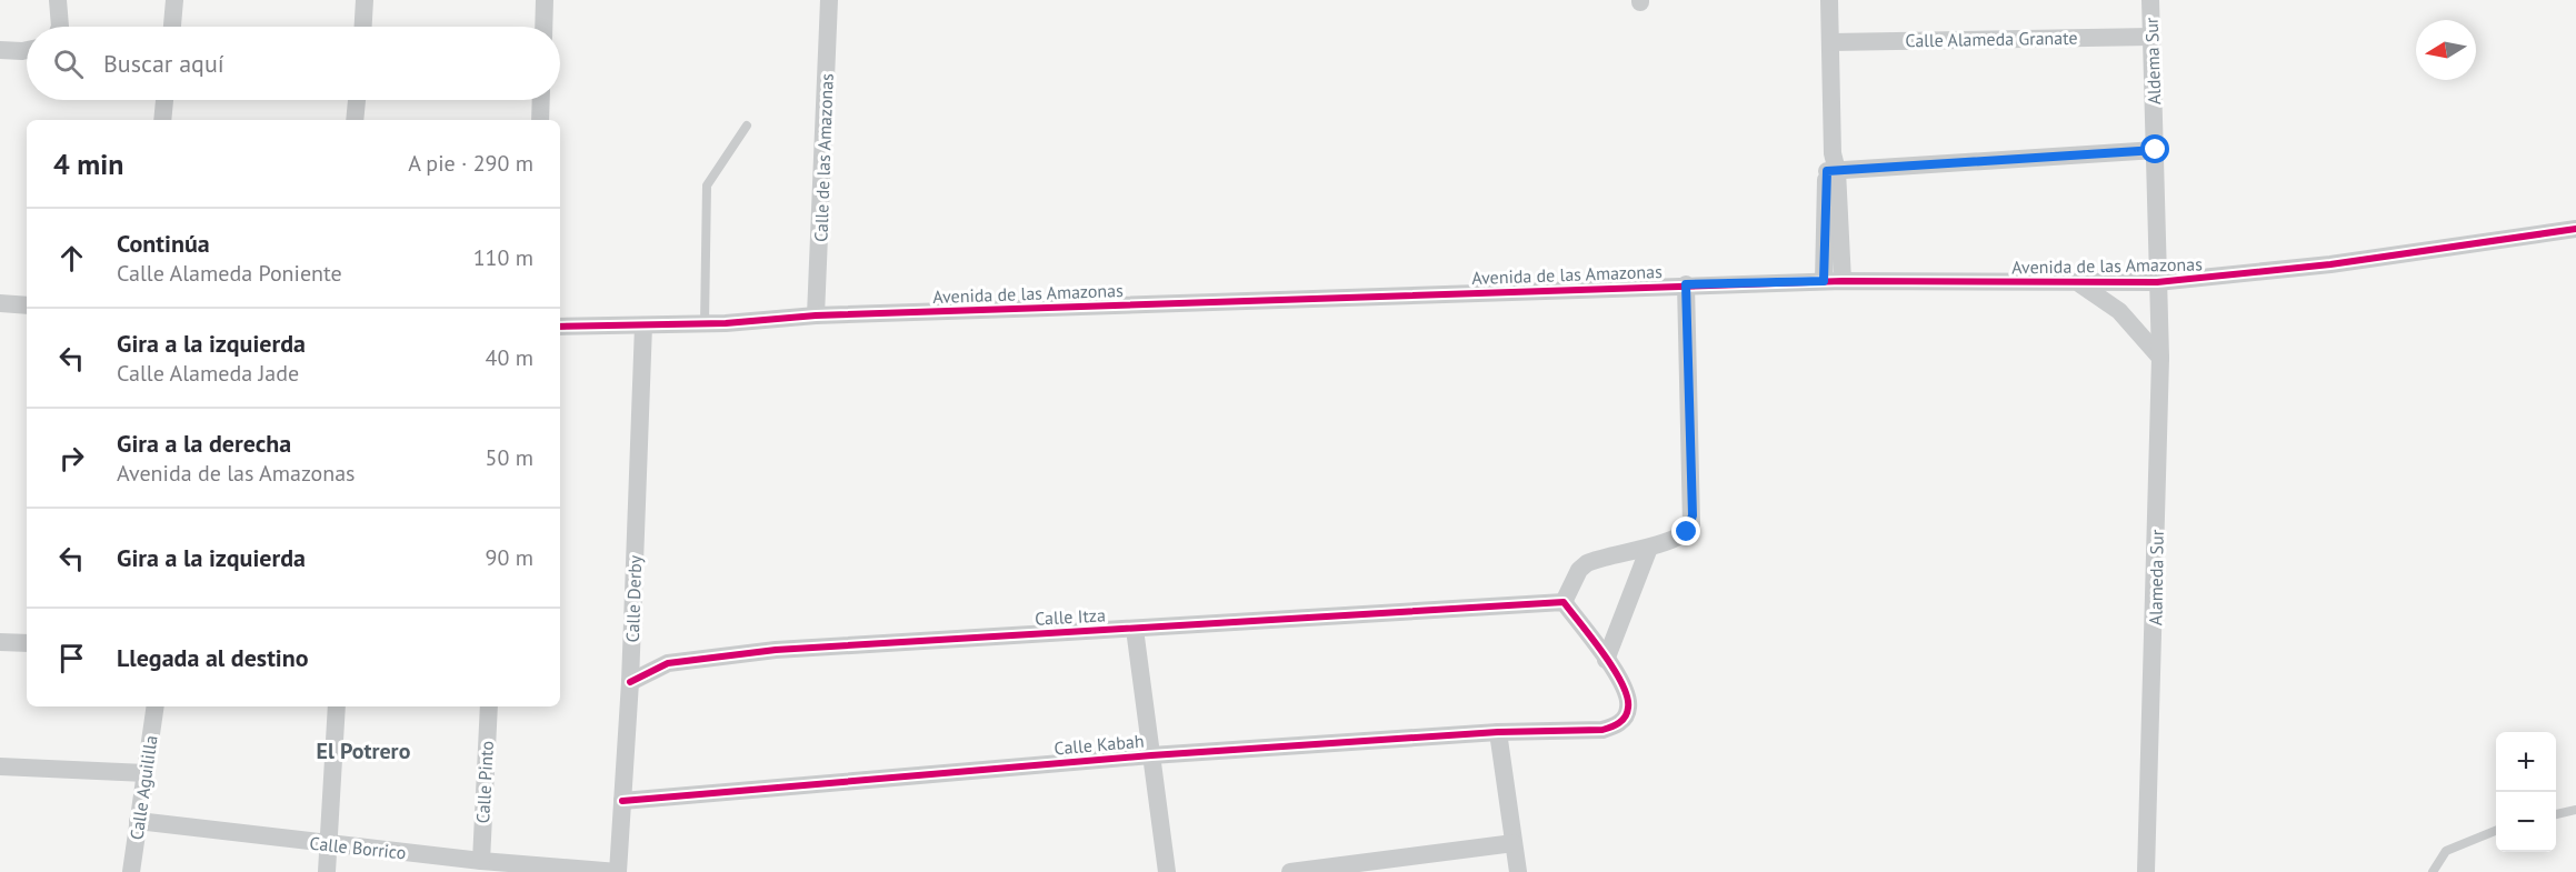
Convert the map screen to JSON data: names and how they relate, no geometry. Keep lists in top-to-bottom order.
{
  "streets": {
    "street": [
      "Calle Alameda Granate",
      "Aldema Sur",
      "Calle de las Amazonas",
      "Avenida de las Amazonas",
      "Alameda Sur",
      "Calle Derby",
      "Calle Itza",
      "Calle Kabah",
      "Calle Pinto",
      "Calle Aguililla",
      "Calle Borrico"
    ]
  },
  "crossings": [
    ["Calle Alameda Granate", "Aldema Sur"],
    ["Aldema Sur", "Avenida de las Amazonas"],
    ["Aldema Sur", "Alameda Sur"],
    ["Calle de las Amazonas", "Avenida de las Amazonas"],
    ["Avenida de las Amazonas", "Alameda Sur"],
    ["Avenida de las Amazonas", "Calle Derby"],
    ["Calle Derby", "Calle Itza"],
    ["Calle Derby", "Calle Kabah"],
    ["Calle Derby", "Calle Borrico"],
    ["Calle Pinto", "Calle Borrico"],
    ["Calle Aguililla", "Calle Borrico"]
  ],
  "districts": ["El Potrero"],
  "north": "left",
  "page": {
    "search": "Buscar aquí",
    "heading": ["4 min", "A pie · 290 m"],
    "list": [
      ["Continúa", "Calle Alameda Poniente", "110 m"],
      ["Gira a la izquierda", "Calle Alameda Jade", "40 m"],
      ["Gira a la derecha", "Avenida de las Amazonas", "50 m"],
      ["Gira a la izquierda", "90 m"],
      "Llegada al destino"
    ],
    "map_buttons": ["+", "−"]
  }
}
